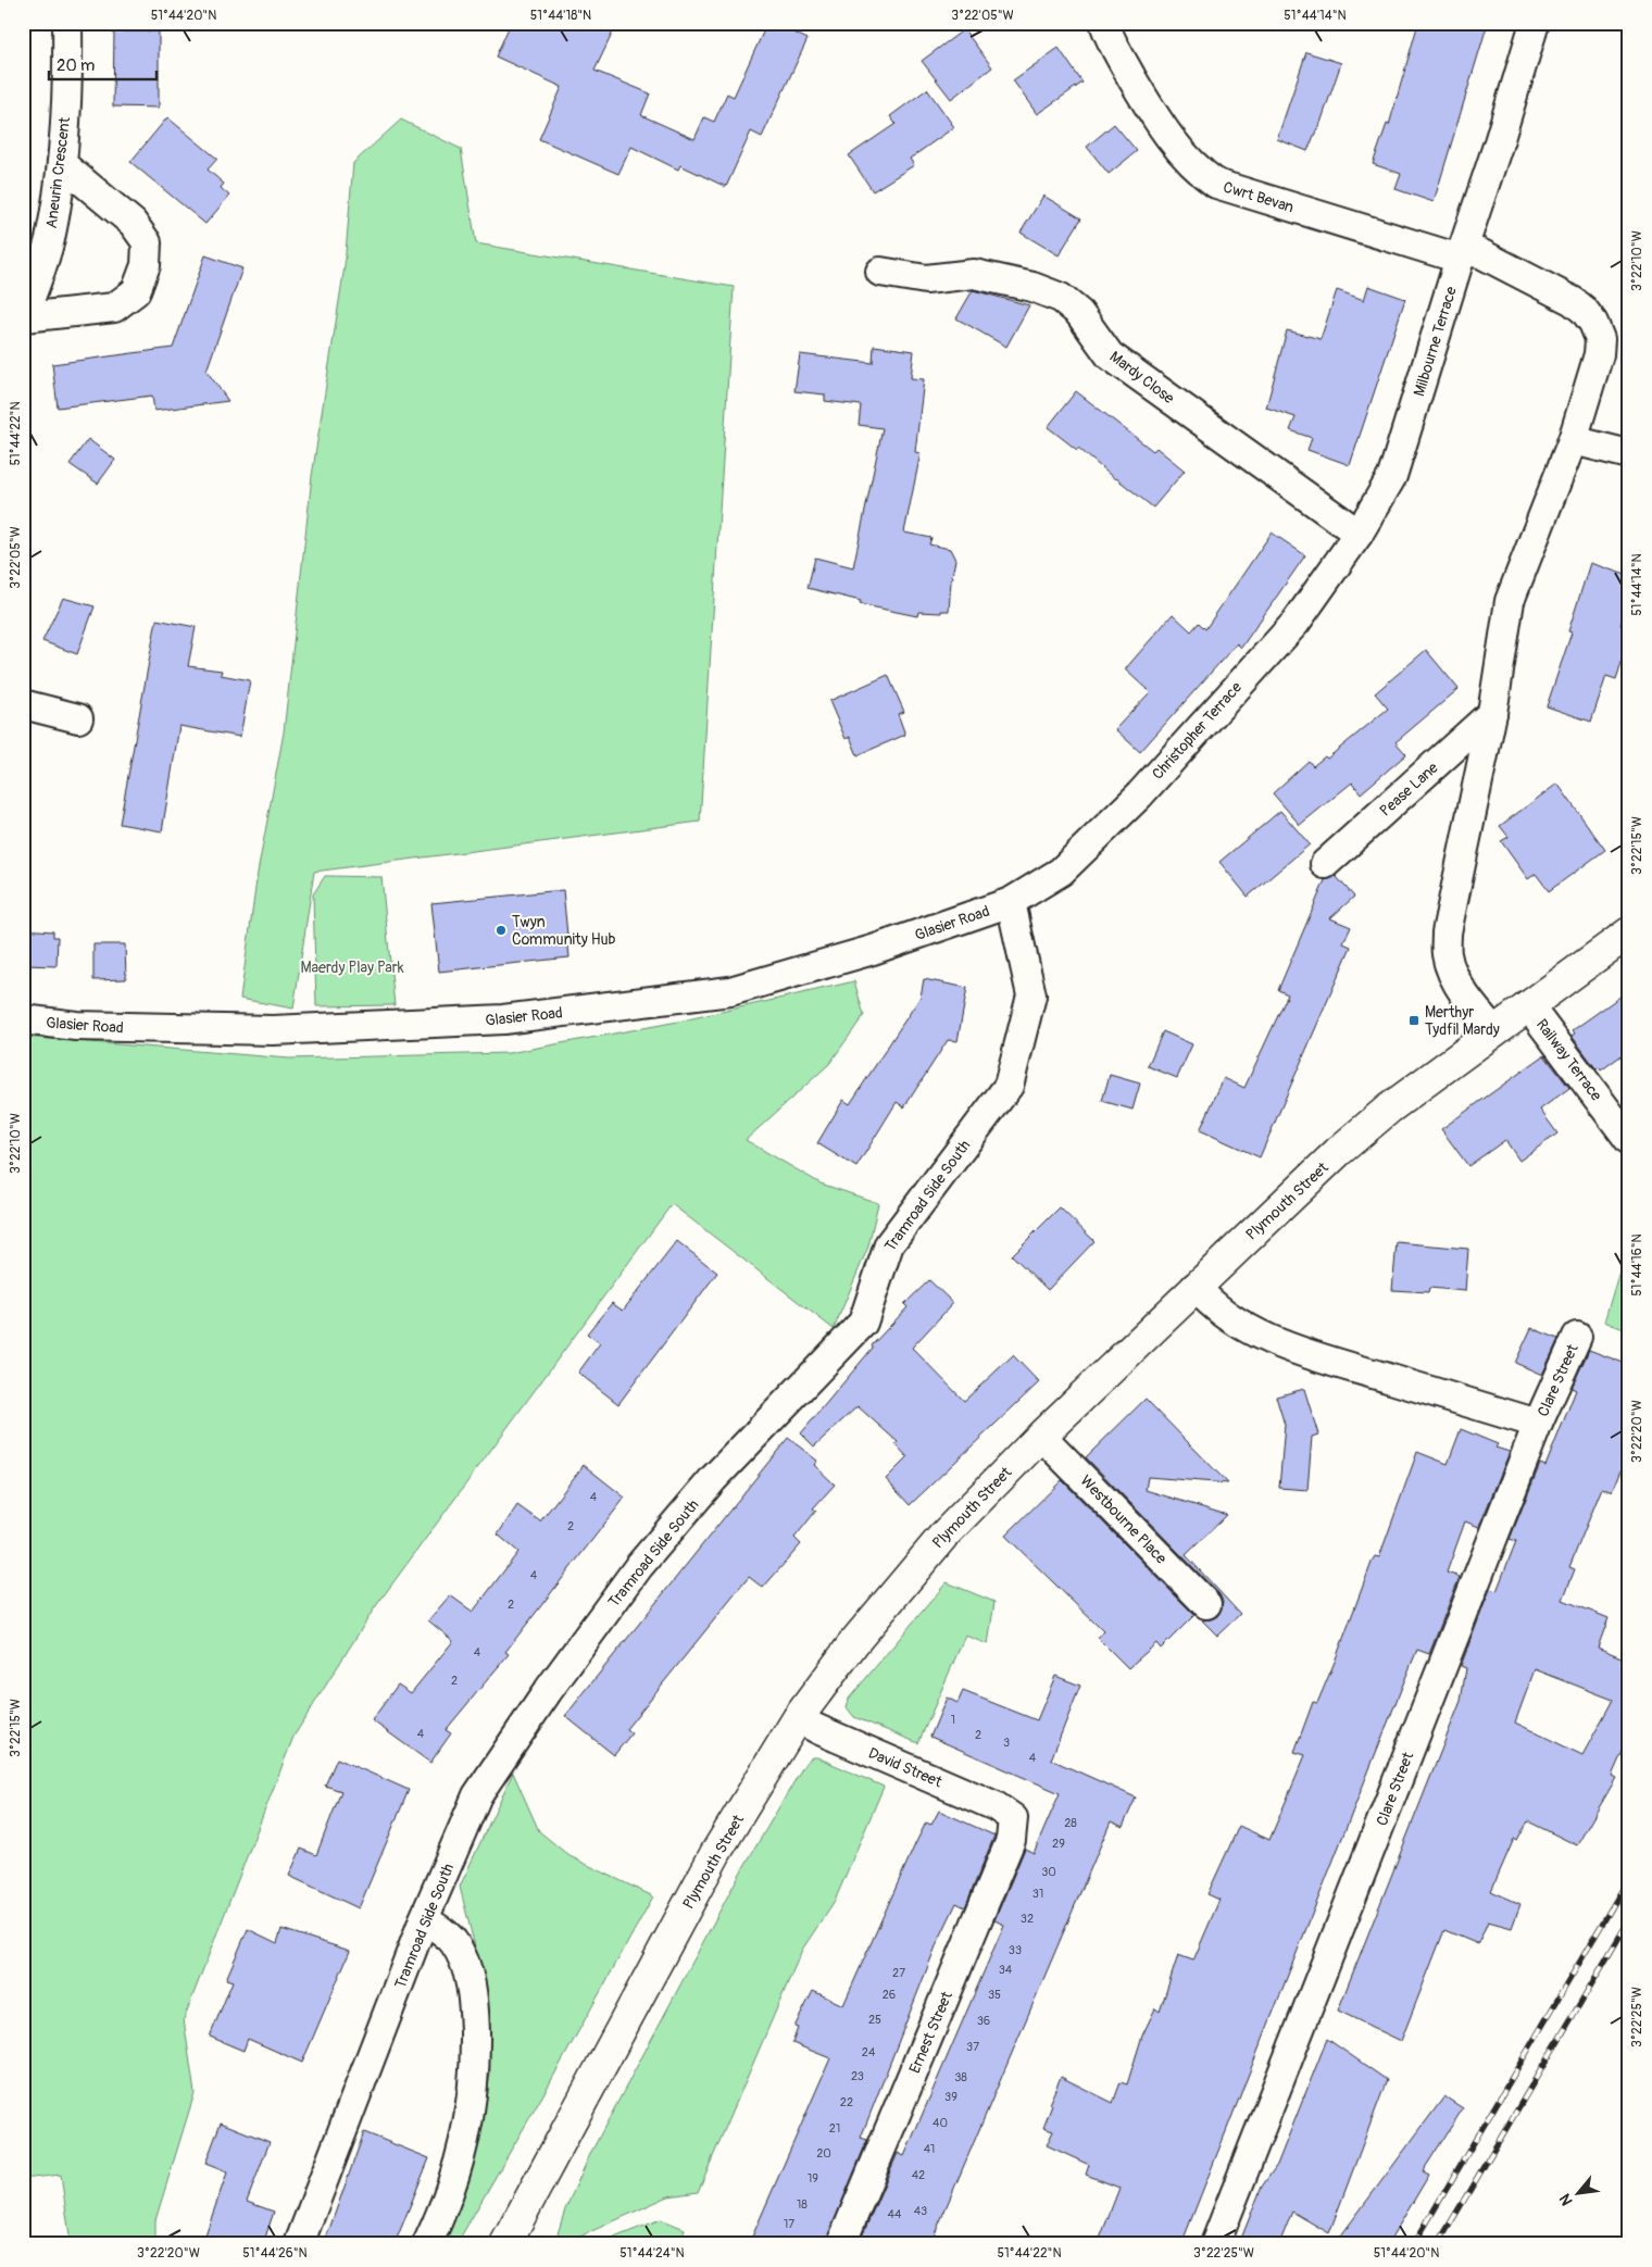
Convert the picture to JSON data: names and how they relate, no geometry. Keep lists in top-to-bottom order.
{
  "streets": {
    "main road": ["Plymouth Street"],
    "street": [
      "Aneurin Crescent",
      "Cwrt Bevan",
      "Milbourne Terrace",
      "Mardy Close",
      "Christopher Terrace",
      "Pease Lane",
      "Glasier Road",
      "Railway Terrace",
      "Tramroad Side South",
      "Clare Street",
      "Westbourne Place",
      "David Street",
      "Ernest Street"
    ]
  },
  "crossings": [
    ["Cwrt Bevan", "Milbourne Terrace"],
    ["Cwrt Bevan", "Pease Lane"],
    ["Cwrt Bevan", "Plymouth Street"],
    ["Milbourne Terrace", "Mardy Close"],
    ["Milbourne Terrace", "Christopher Terrace"],
    ["Mardy Close", "Christopher Terrace"],
    ["Christopher Terrace", "Glasier Road"],
    ["Christopher Terrace", "Tramroad Side South"],
    ["Glasier Road", "Tramroad Side South"],
    ["Railway Terrace", "Plymouth Street"],
    ["Plymouth Street", "Westbourne Place"],
    ["Plymouth Street", "David Street"],
    ["David Street", "Ernest Street"]
  ],
  "parks": ["Maerdy Play Park"],
  "places": {
    "other": ["Twyn Community Hub"],
    "transit": ["Merthyr Tydfil Mardy"]
  },
  "house_numbers": [
    "4",
    "2",
    "4",
    "2",
    "4",
    "2",
    "1",
    "4",
    "2",
    "3",
    "4",
    "28",
    "29",
    "30",
    "31",
    "32",
    "33",
    "34",
    "27",
    "26",
    "35",
    "25",
    "36",
    "37",
    "24",
    "23",
    "38",
    "39",
    "22",
    "40",
    "21",
    "41",
    "20",
    "42",
    "19",
    "18",
    "43",
    "44",
    "17"
  ],
  "scale_bar": "20 m",
  "north": "bottom left",
  "coordinates": [
    "51°44'20\"N",
    "51°44'18\"N",
    "3°22'05\"W",
    "51°44'14\"N",
    "3°22'10\"W",
    "51°44'22\"N",
    "3°22'15\"W",
    "51°44'16\"N",
    "3°22'20\"W",
    "3°22'25\"W",
    "51°44'26\"N",
    "51°44'24\"N"
  ]
}
